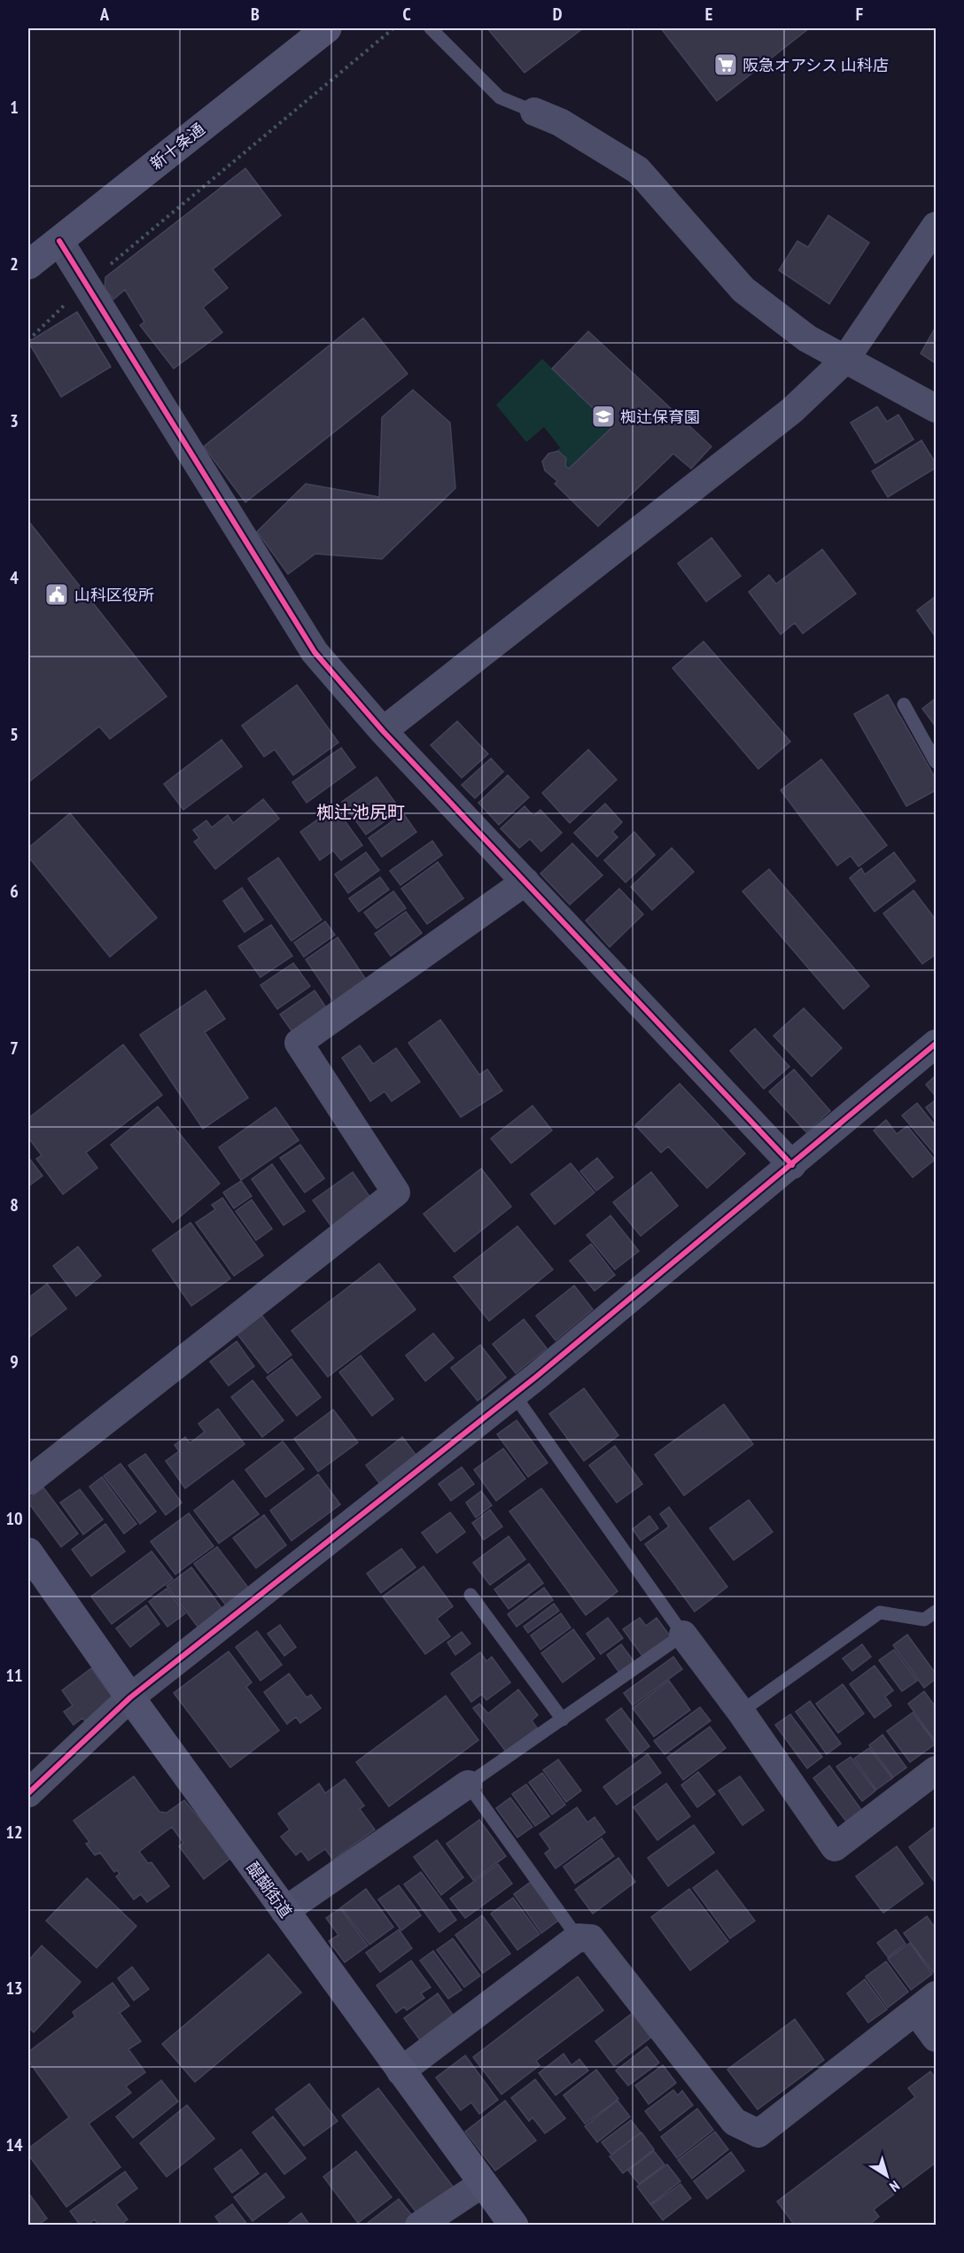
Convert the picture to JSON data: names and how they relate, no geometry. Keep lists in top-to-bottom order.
{
  "streets": {
    "main road": ["新十条通", "醍醐街道"]
  },
  "districts": ["椥辻池尻町"],
  "places": {
    "supermarket": ["阪急オアシス 山科店"],
    "school or university": ["椥辻保育園"],
    "public building": ["山科区役所"]
  },
  "north": "bottom right",
  "grid": {
    "columns": [
      "A",
      "B",
      "C",
      "D",
      "E",
      "F"
    ],
    "rows": [
      "1",
      "2",
      "3",
      "4",
      "5",
      "6",
      "7",
      "8",
      "9",
      "10",
      "11",
      "12",
      "13",
      "14"
    ]
  }
}
